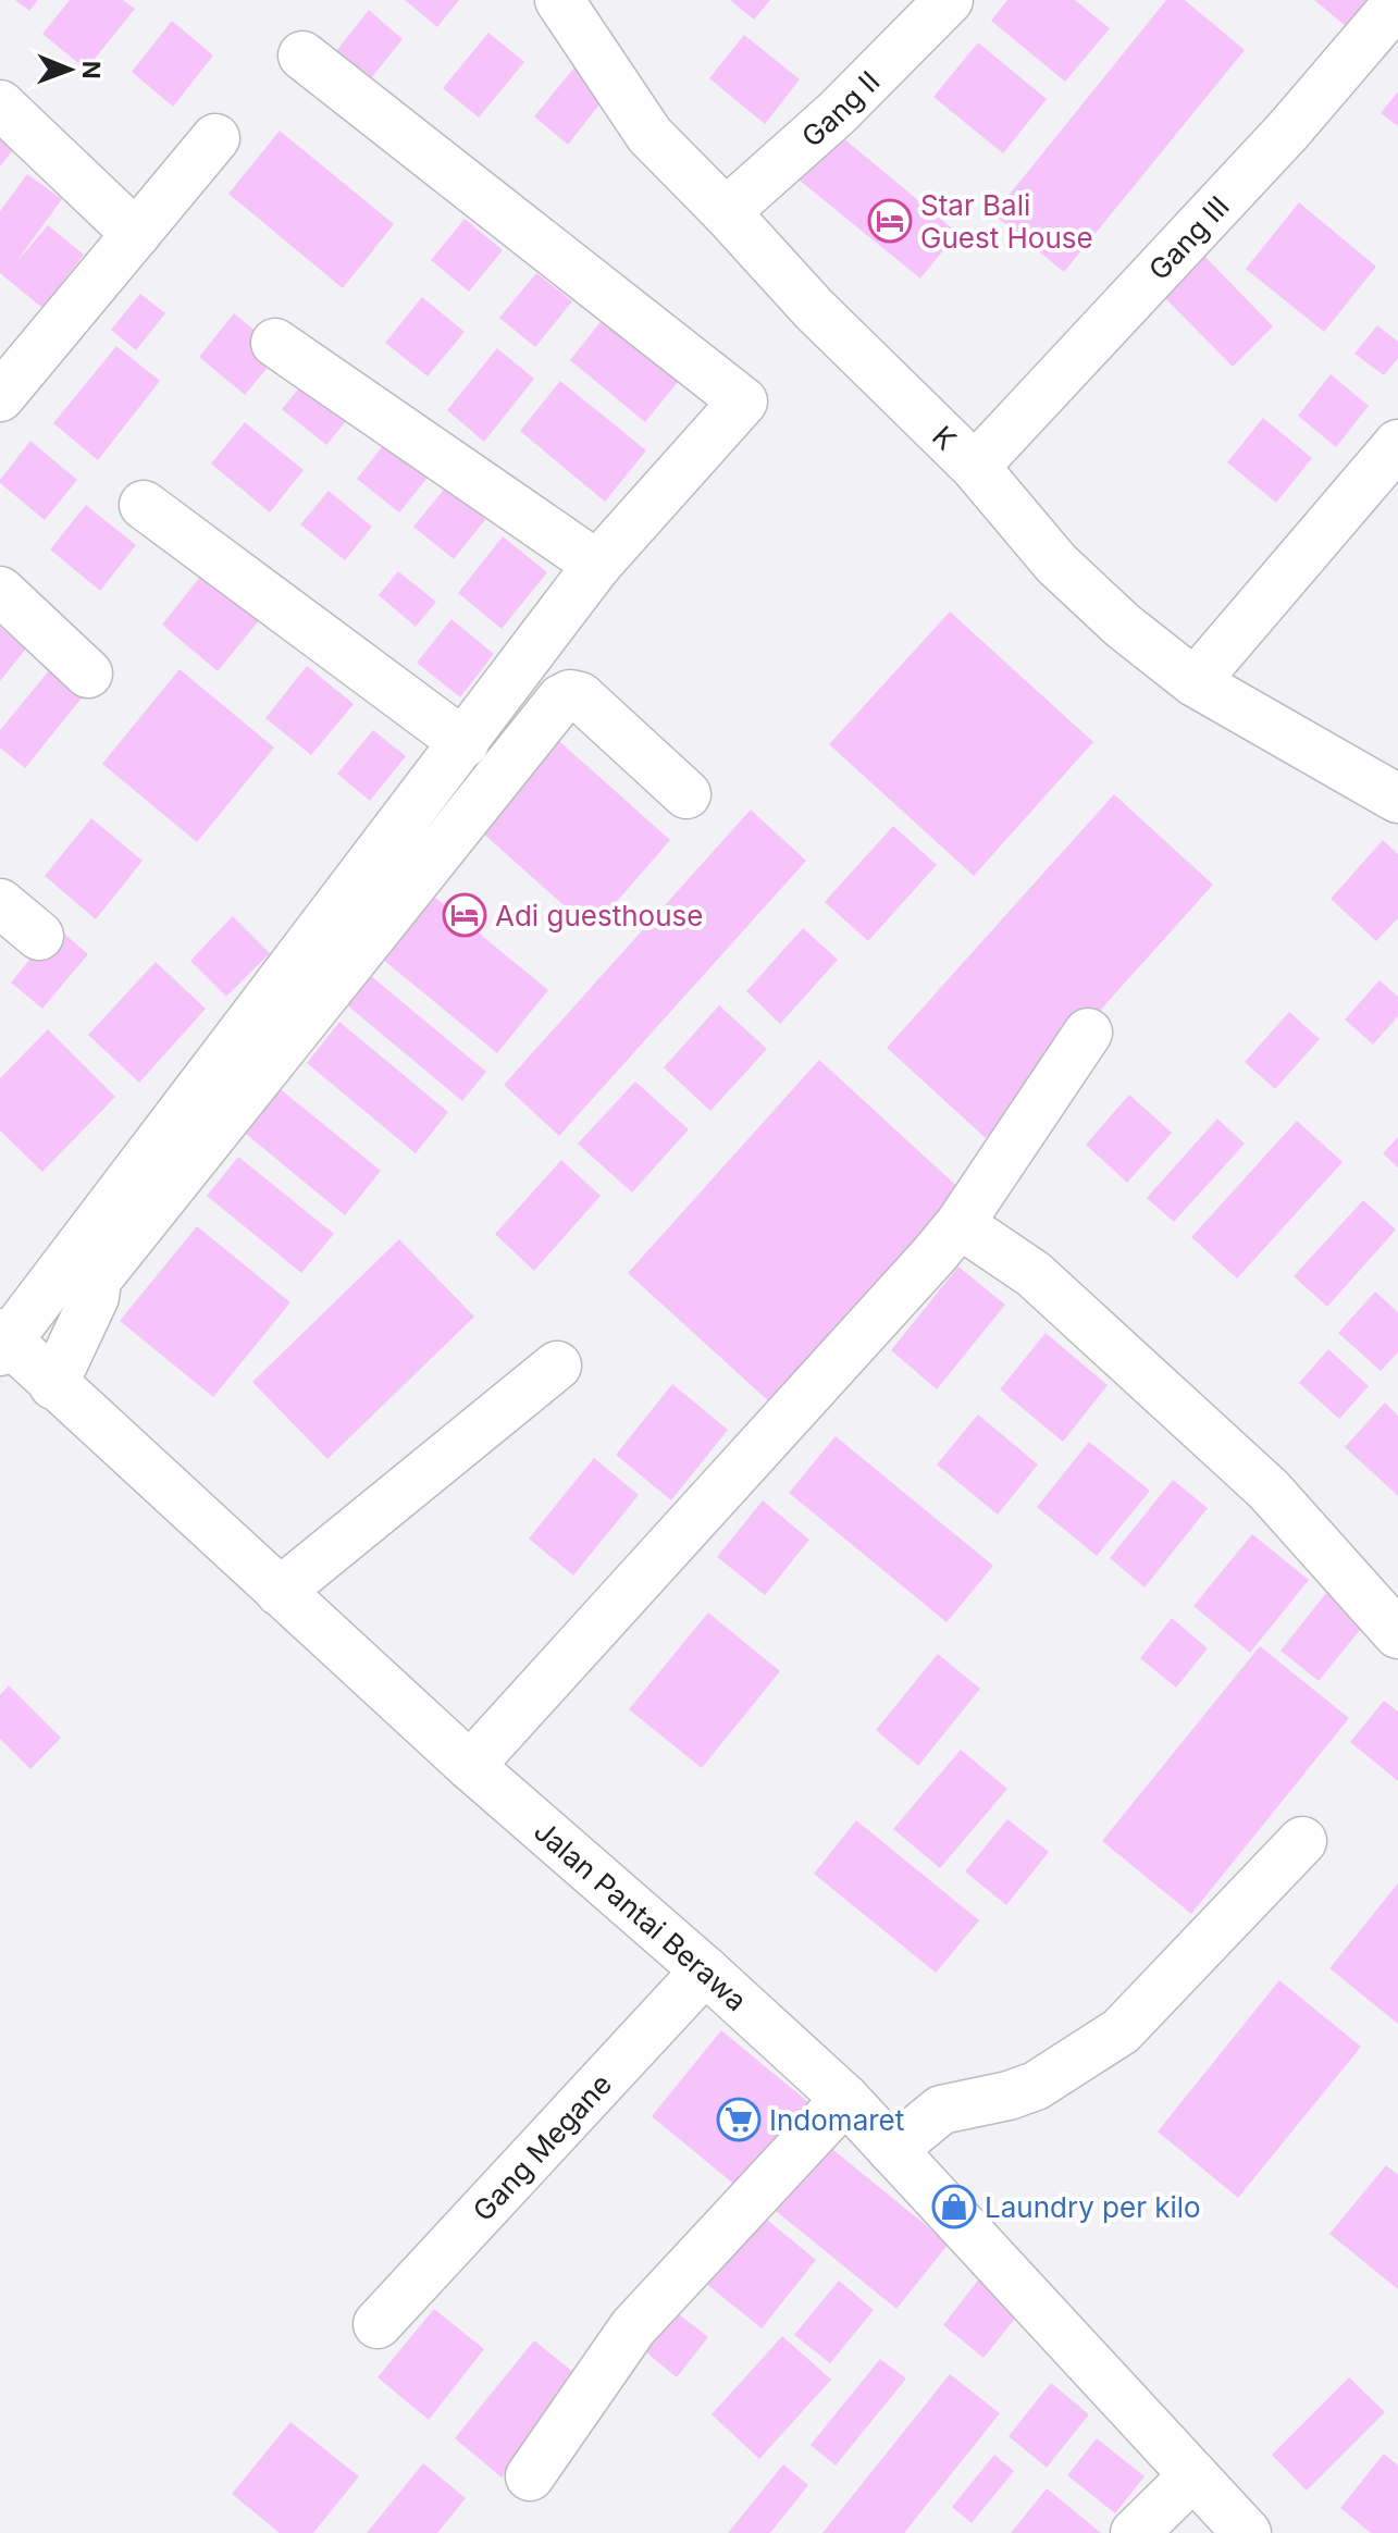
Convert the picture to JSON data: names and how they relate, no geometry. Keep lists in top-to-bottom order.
{
  "streets": {
    "street": [
      "Gang II",
      "Gang III",
      "K",
      "Jalan Pantai Berawa",
      "Gang Megane"
    ]
  },
  "crossings": [
    ["Gang II", "K"],
    ["Gang III", "K"],
    ["Jalan Pantai Berawa", "Gang Megane"]
  ],
  "places": {
    "hotel": ["Star Bali Guest House", "Adi guesthouse"],
    "supermarket": ["Indomaret"],
    "shop": ["Laundry per kilo"]
  },
  "north": "right"
}
